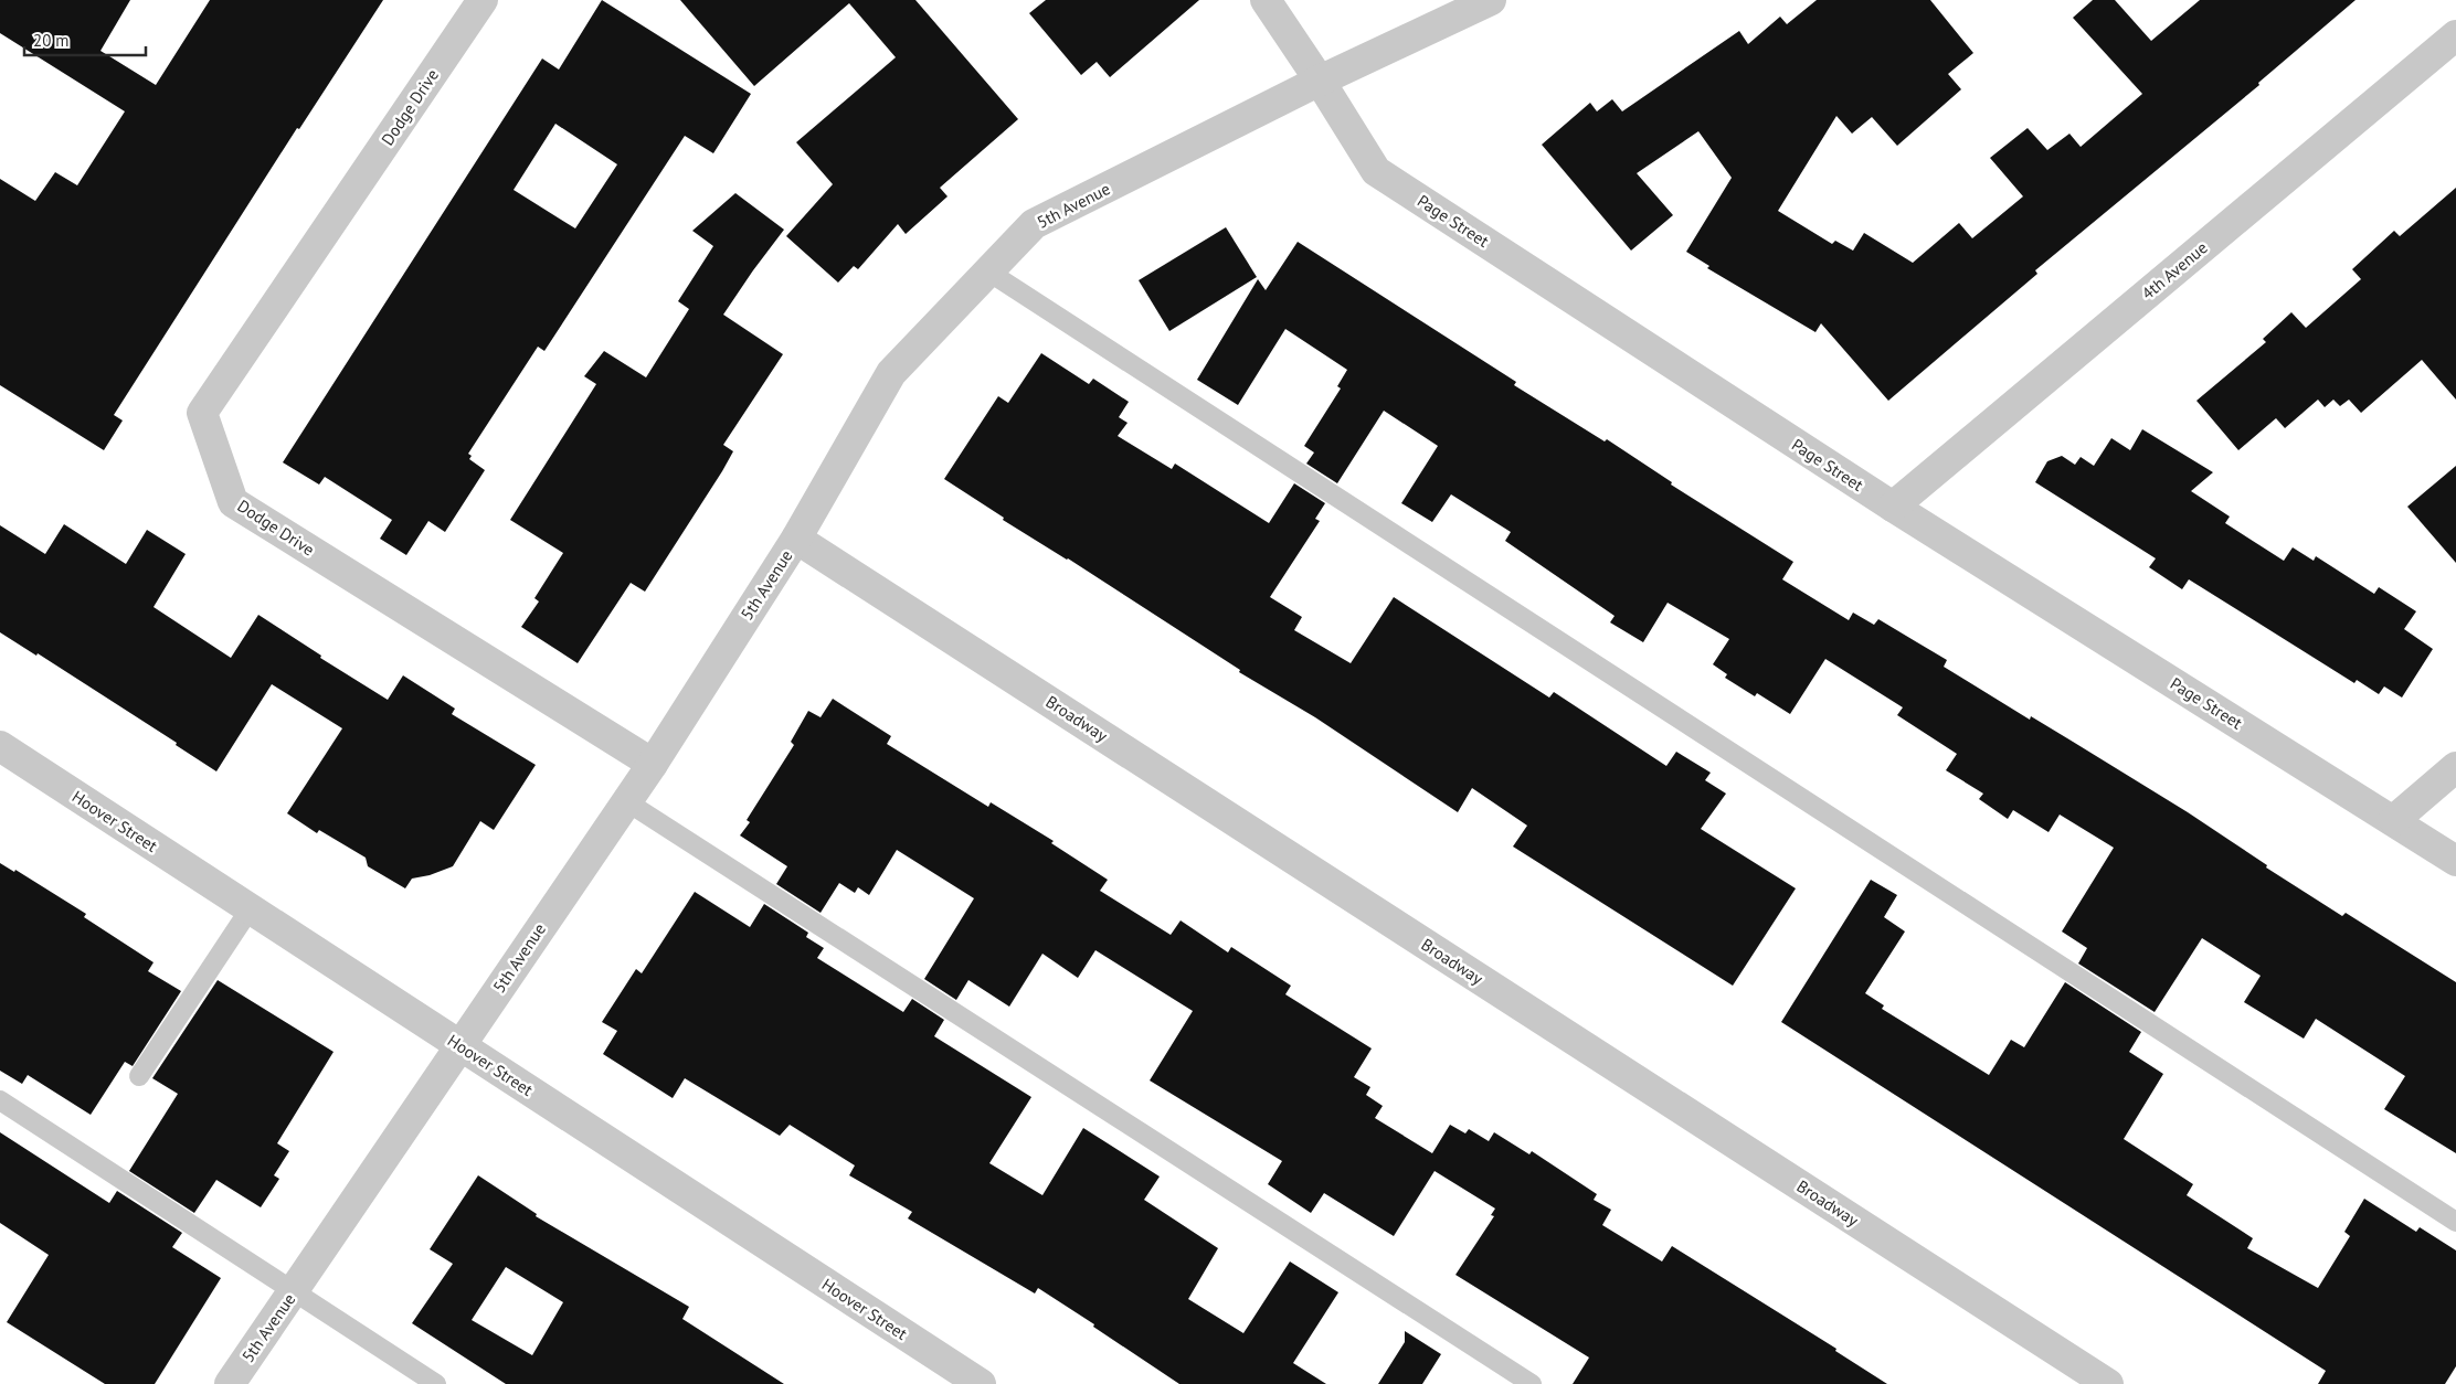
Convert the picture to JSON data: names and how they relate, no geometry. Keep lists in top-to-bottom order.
{
  "streets": {
    "street": [
      "Dodge Drive",
      "5th Avenue",
      "Page Street",
      "4th Avenue",
      "Broadway",
      "Hoover Street"
    ]
  },
  "crossings": [
    ["Dodge Drive", "5th Avenue"],
    ["5th Avenue", "Page Street"],
    ["5th Avenue", "Broadway"],
    ["5th Avenue", "Hoover Street"],
    ["Page Street", "4th Avenue"]
  ],
  "scale_bar": "20 m"
}
